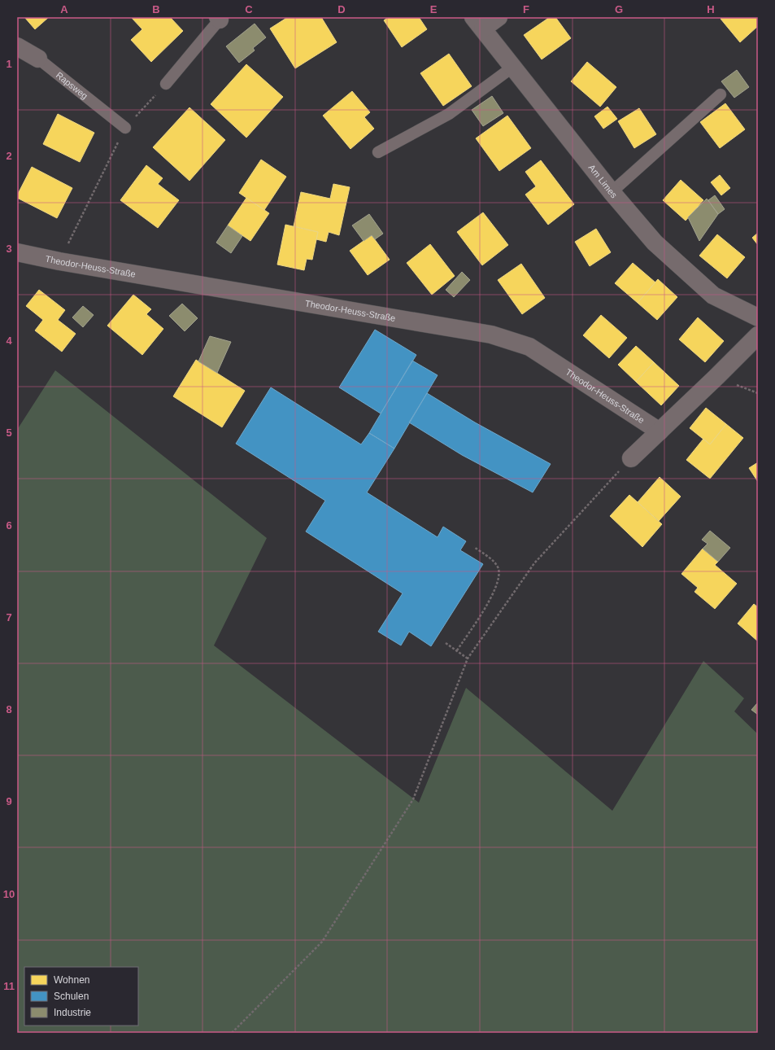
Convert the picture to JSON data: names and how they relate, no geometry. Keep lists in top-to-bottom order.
{
  "streets": {
    "street": ["Rapsweg", "Am Limes", "Theodor-Heuss-Straße"]
  },
  "legend": ["Wohnen", "Schulen", "Industrie"],
  "grid": {
    "columns": [
      "A",
      "B",
      "C",
      "D",
      "E",
      "F",
      "G",
      "H"
    ],
    "rows": [
      "1",
      "2",
      "3",
      "4",
      "5",
      "6",
      "7",
      "8",
      "9",
      "10",
      "11"
    ]
  }
}
